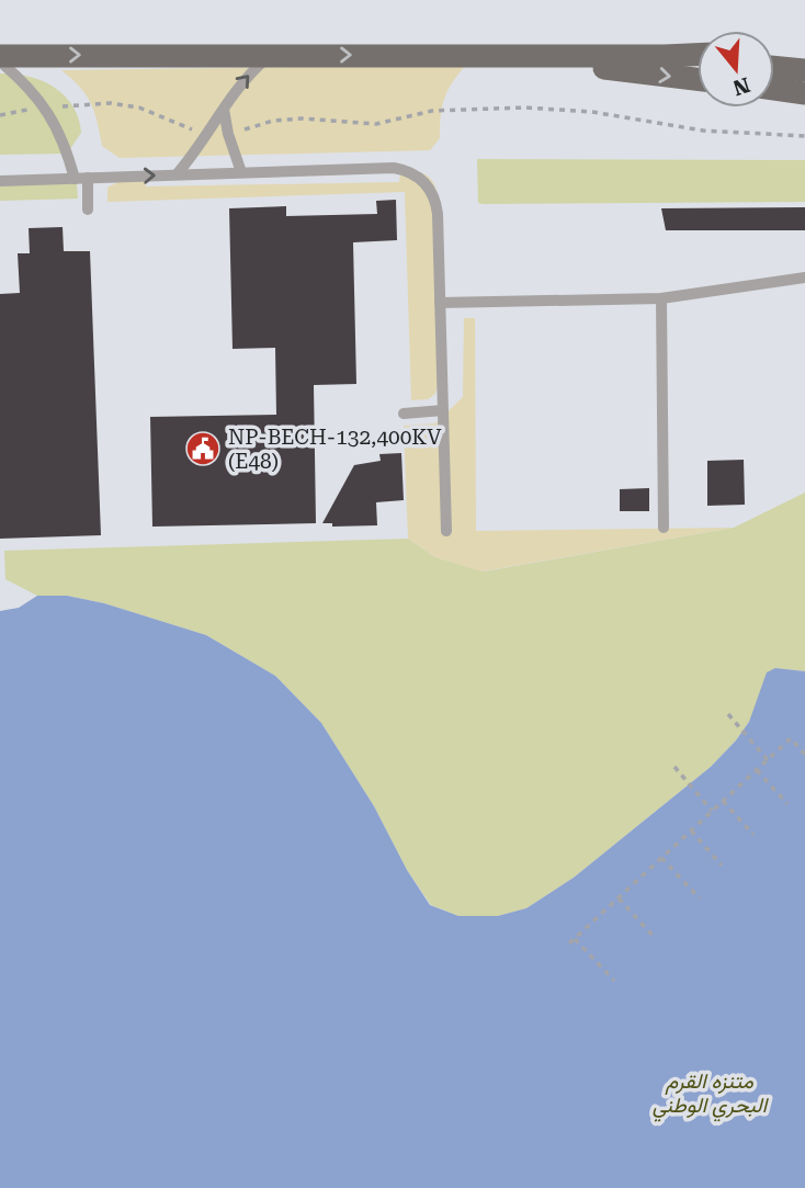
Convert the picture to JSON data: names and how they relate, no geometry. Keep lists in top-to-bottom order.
{
  "parks": ["متنزه القرم البحري الوطني"],
  "places": {
    "public building": ["NP-BECH-132,400KV (E48)"]
  },
  "north": "bottom"
}
